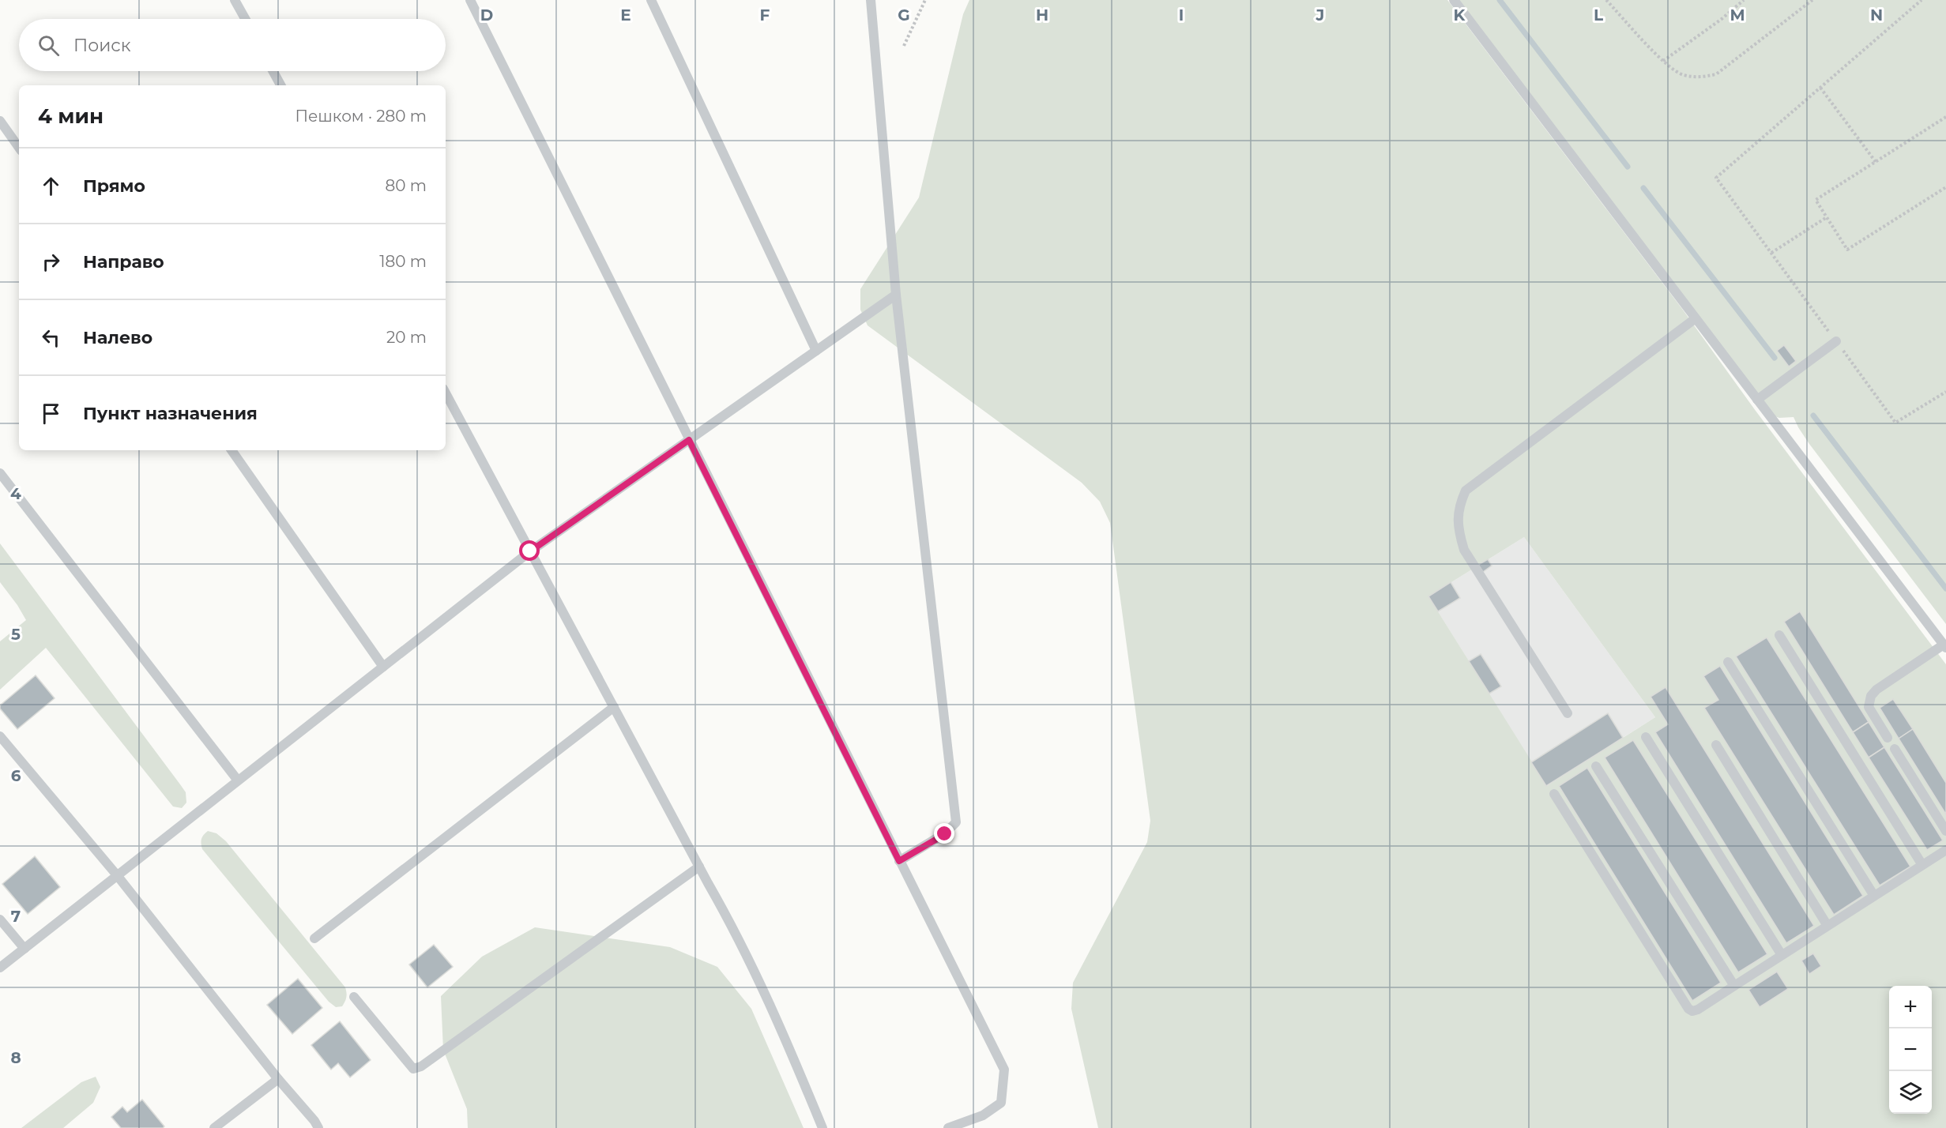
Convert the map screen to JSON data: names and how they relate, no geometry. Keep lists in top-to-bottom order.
{
  "page": {
    "search": "Поиск",
    "heading": ["4 мин", "Пешком · 280 m"],
    "list": [
      ["Прямо", "80 m"],
      ["Направо", "180 m"],
      ["Налево", "20 m"],
      "Пункт назначения"
    ],
    "map_buttons": ["+", "−"]
  },
  "grid": {
    "columns": [
      "D",
      "E",
      "F",
      "G",
      "H",
      "I",
      "J",
      "K",
      "L",
      "M",
      "N"
    ],
    "rows": [
      "4",
      "5",
      "6",
      "7",
      "8"
    ]
  }
}
